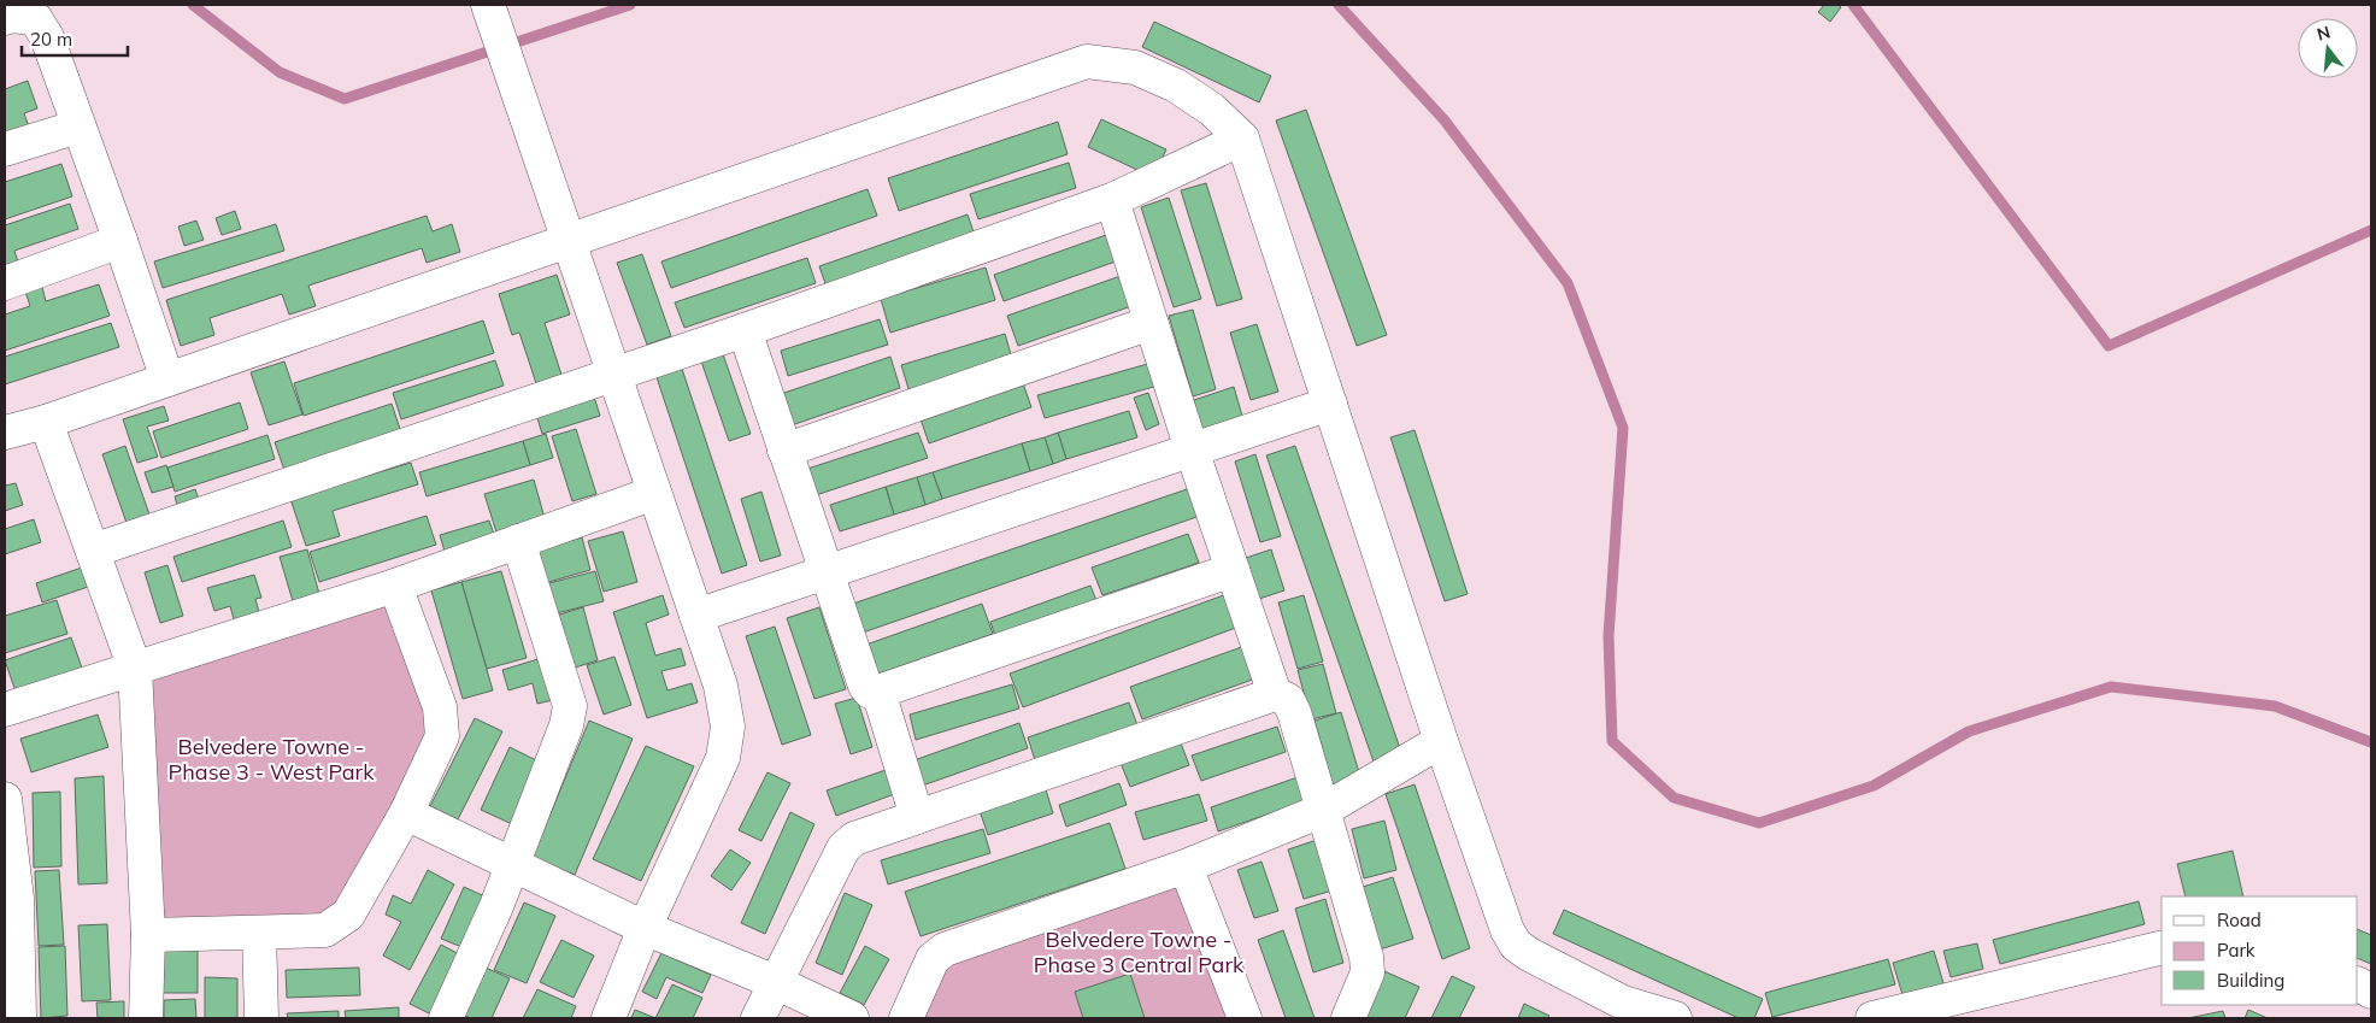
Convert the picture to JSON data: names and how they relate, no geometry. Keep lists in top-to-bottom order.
{
  "parks": ["Belvedere Towne - Phase 3 - West Park", "Belvedere Towne - Phase 3 Central Park"],
  "legend": ["Road", "Park", "Building"],
  "scale_bar": "20 m",
  "north": "top"
}
